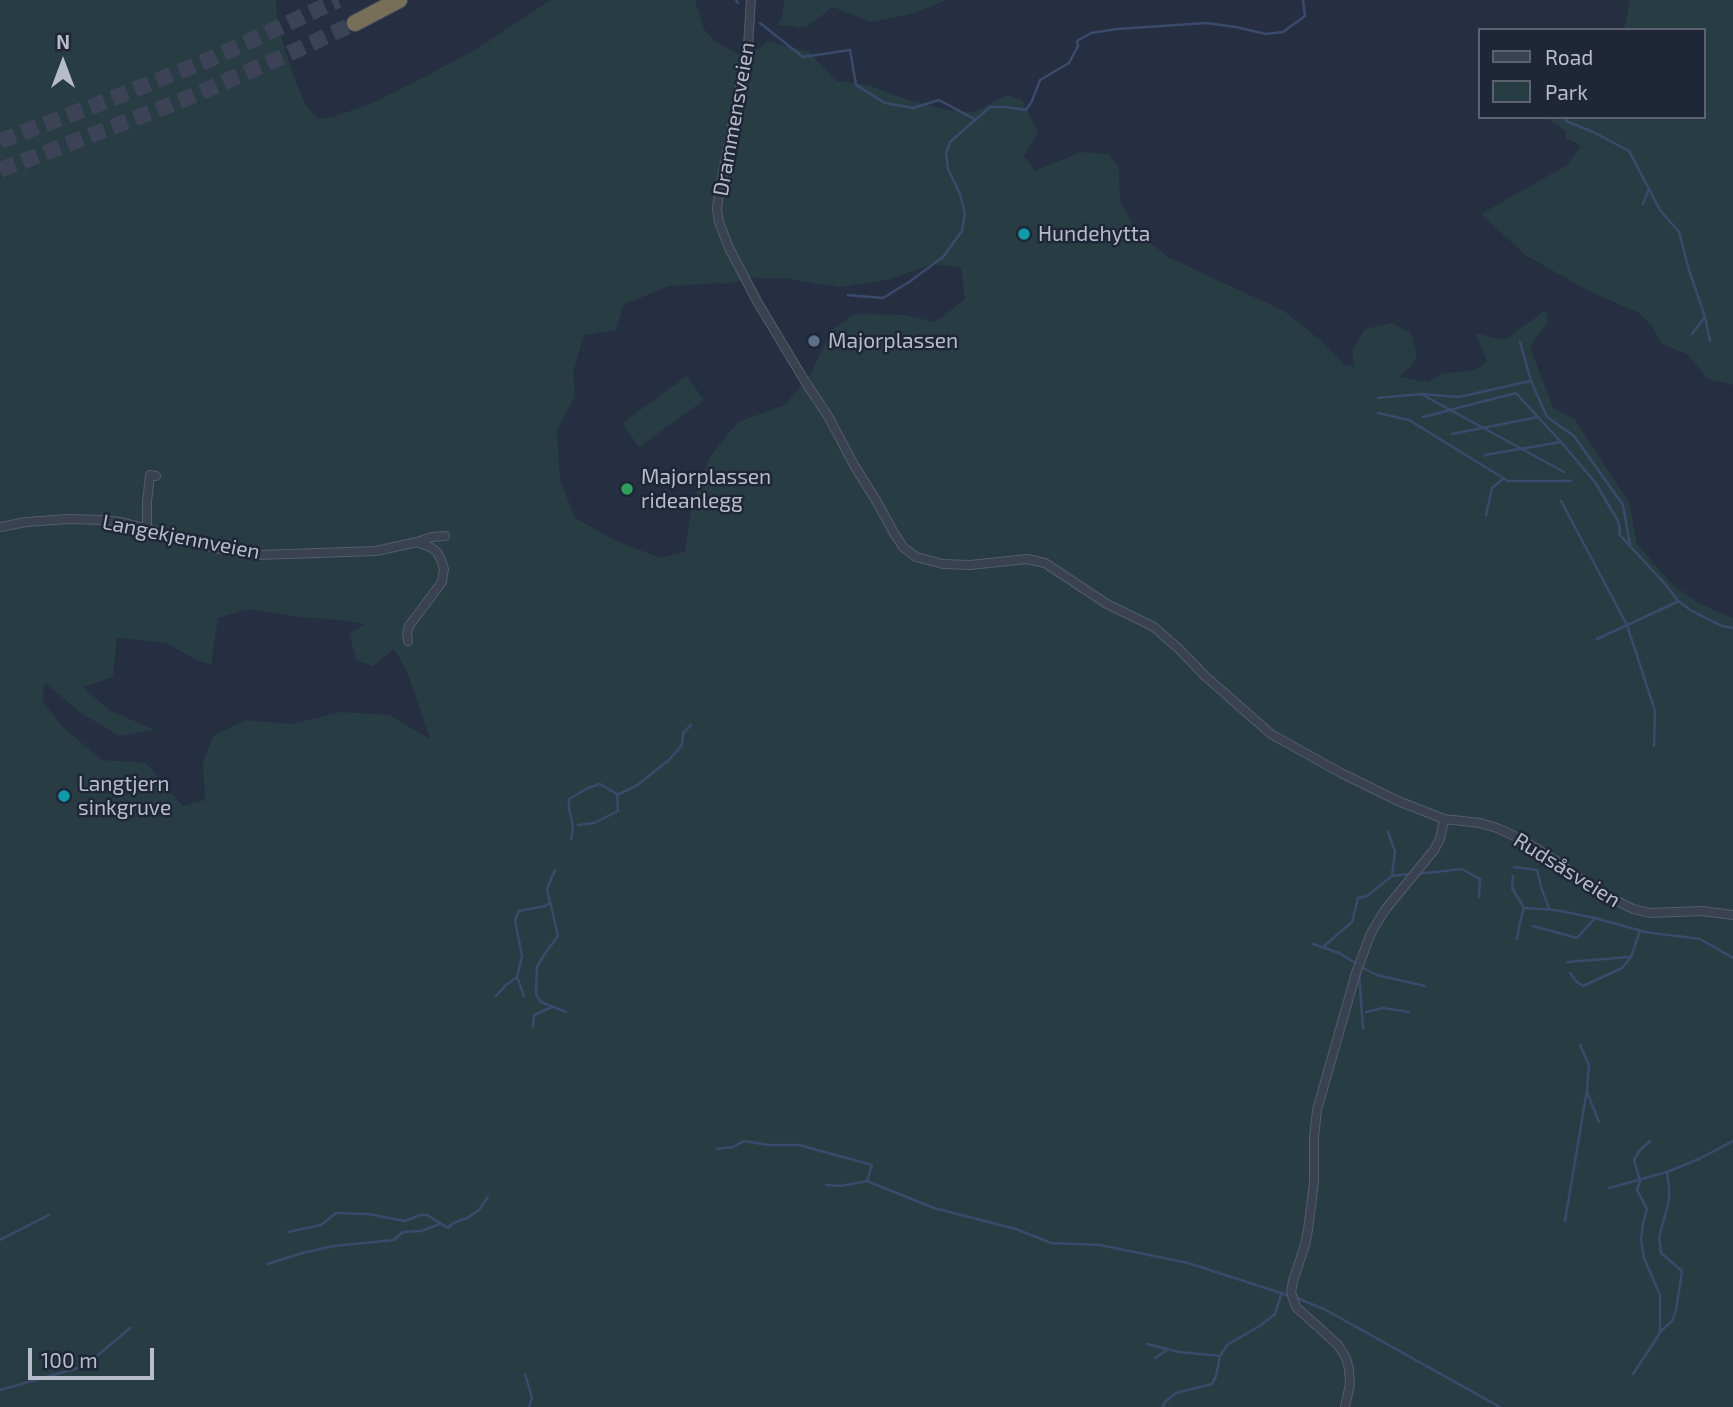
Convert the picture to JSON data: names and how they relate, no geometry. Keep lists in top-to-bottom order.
{
  "streets": {
    "street": ["Drammensveien", "Langekjennveien", "Rudsåsveien"]
  },
  "crossings": [
    ["Drammensveien", "Rudsåsveien"]
  ],
  "places": [
    "Hundehytta",
    "Majorplassen",
    "Majorplassen rideanlegg",
    "Langtjern sinkgruve"
  ],
  "legend": ["Road", "Park"],
  "scale_bar": "100 m",
  "north": "top"
}
